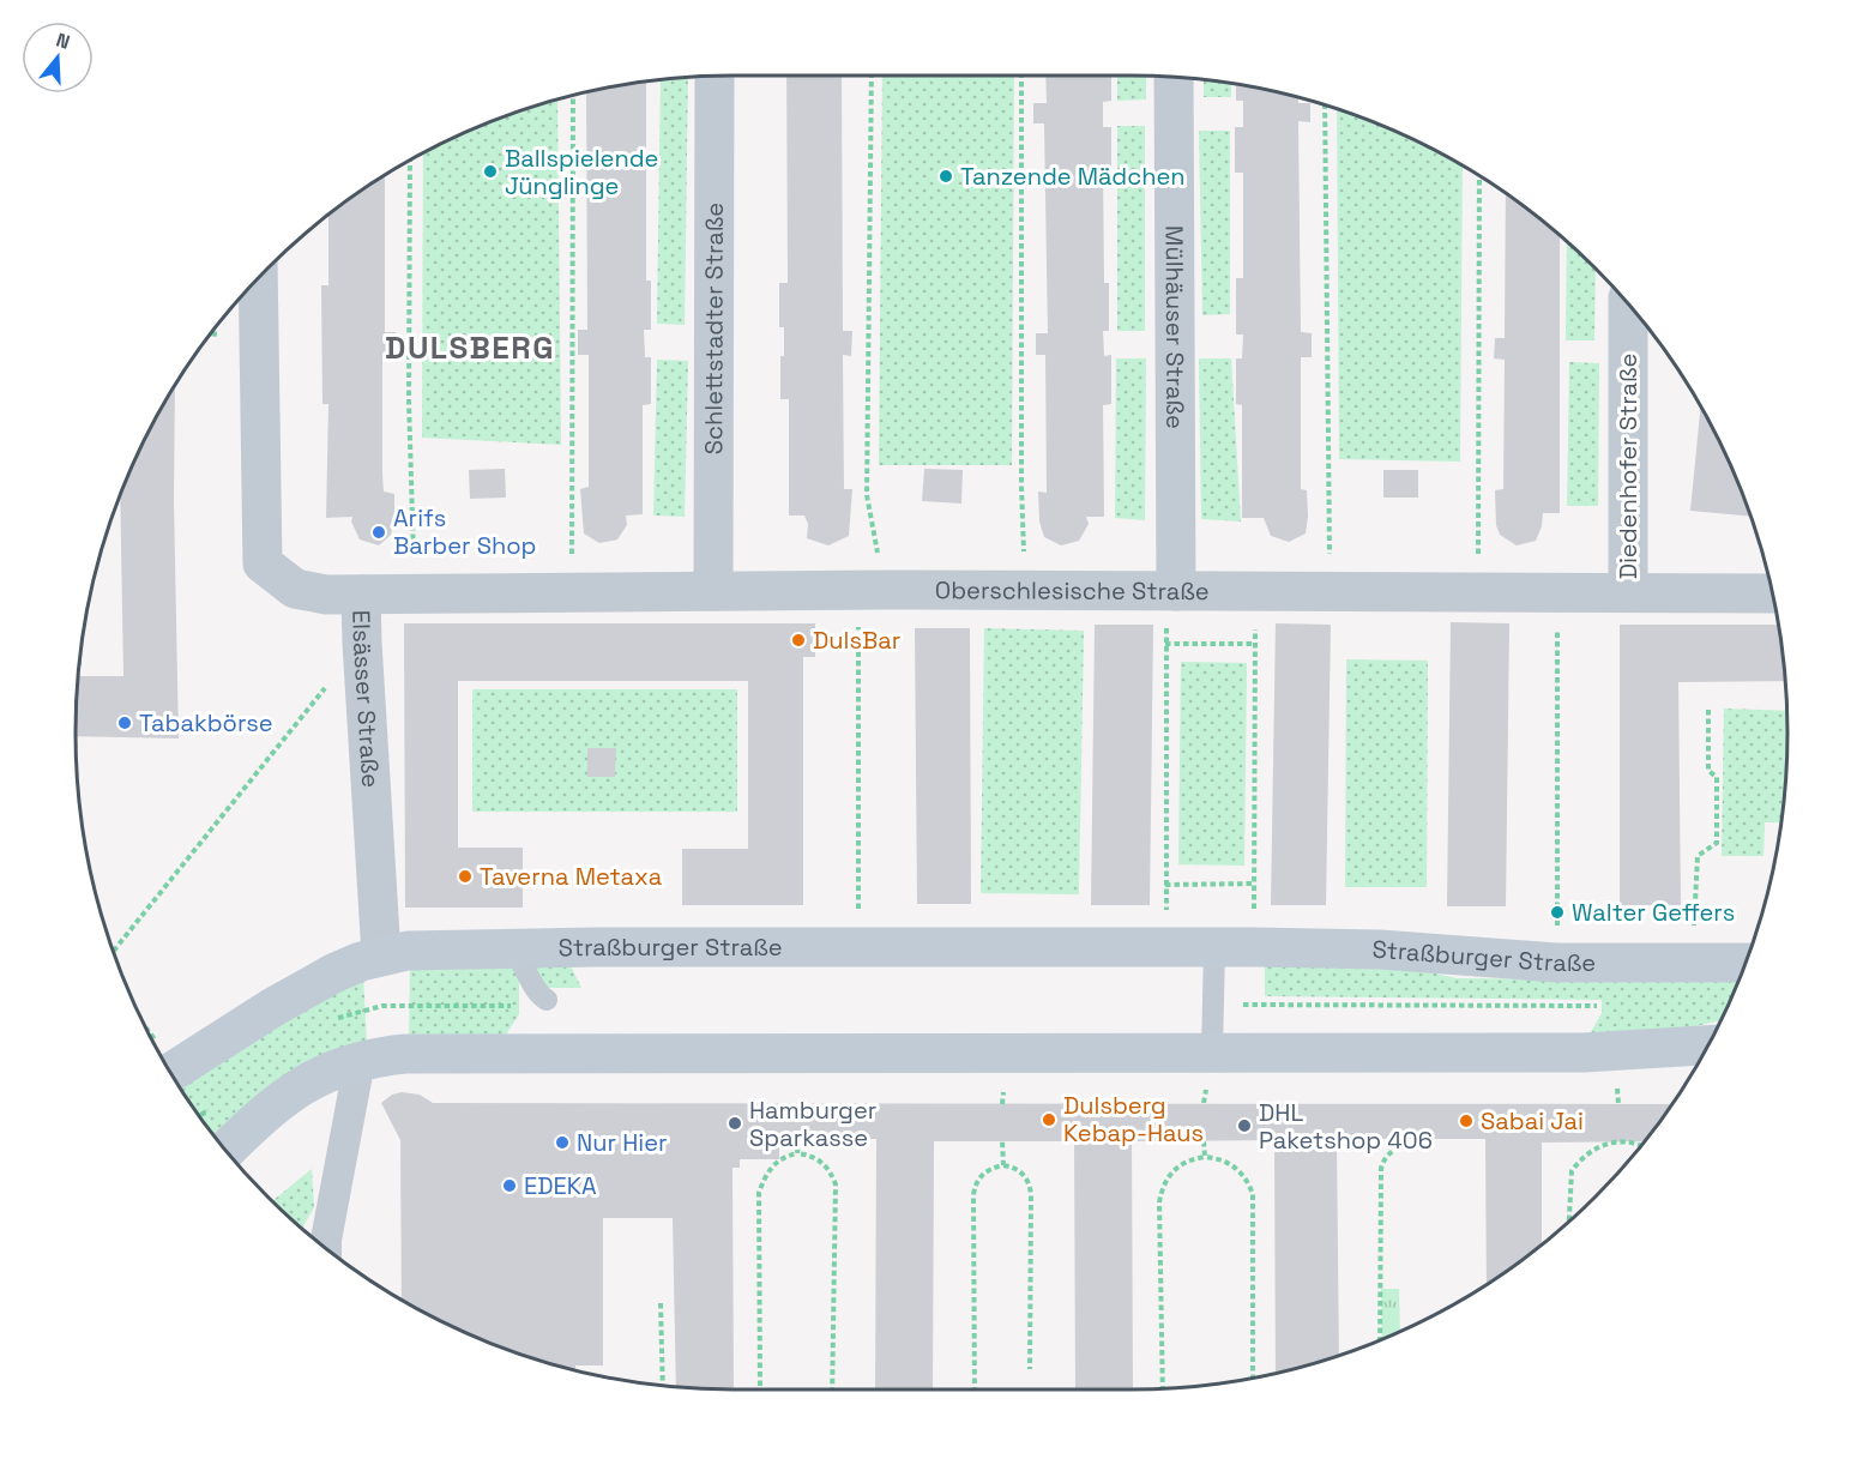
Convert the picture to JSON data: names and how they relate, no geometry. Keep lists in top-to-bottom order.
{
  "streets": {
    "main road": ["Straßburger Straße"],
    "street": [
      "Mülhäuser Straße",
      "Schlettstadter Straße",
      "Diedenhofer Straße",
      "Oberschlesische Straße",
      "Elsässer Straße"
    ]
  },
  "crossings": [
    ["Mülhäuser Straße", "Oberschlesische Straße"],
    ["Schlettstadter Straße", "Oberschlesische Straße"],
    ["Diedenhofer Straße", "Oberschlesische Straße"],
    ["Oberschlesische Straße", "Elsässer Straße"],
    ["Elsässer Straße", "Straßburger Straße"]
  ],
  "districts": ["DULSBERG"],
  "places": [
    "Ballspielende Jünglinge",
    "Tanzende Mädchen",
    "Arifs Barber Shop",
    "DulsBar",
    "Tabakbörse",
    "Taverna Metaxa",
    "Walter Geffers",
    "Dulsberg Kebap-Haus",
    "Sabai Jai",
    "Hamburger Sparkasse",
    "DHL Paketshop 406",
    "Nur Hier",
    "EDEKA"
  ],
  "north": "top"
}
